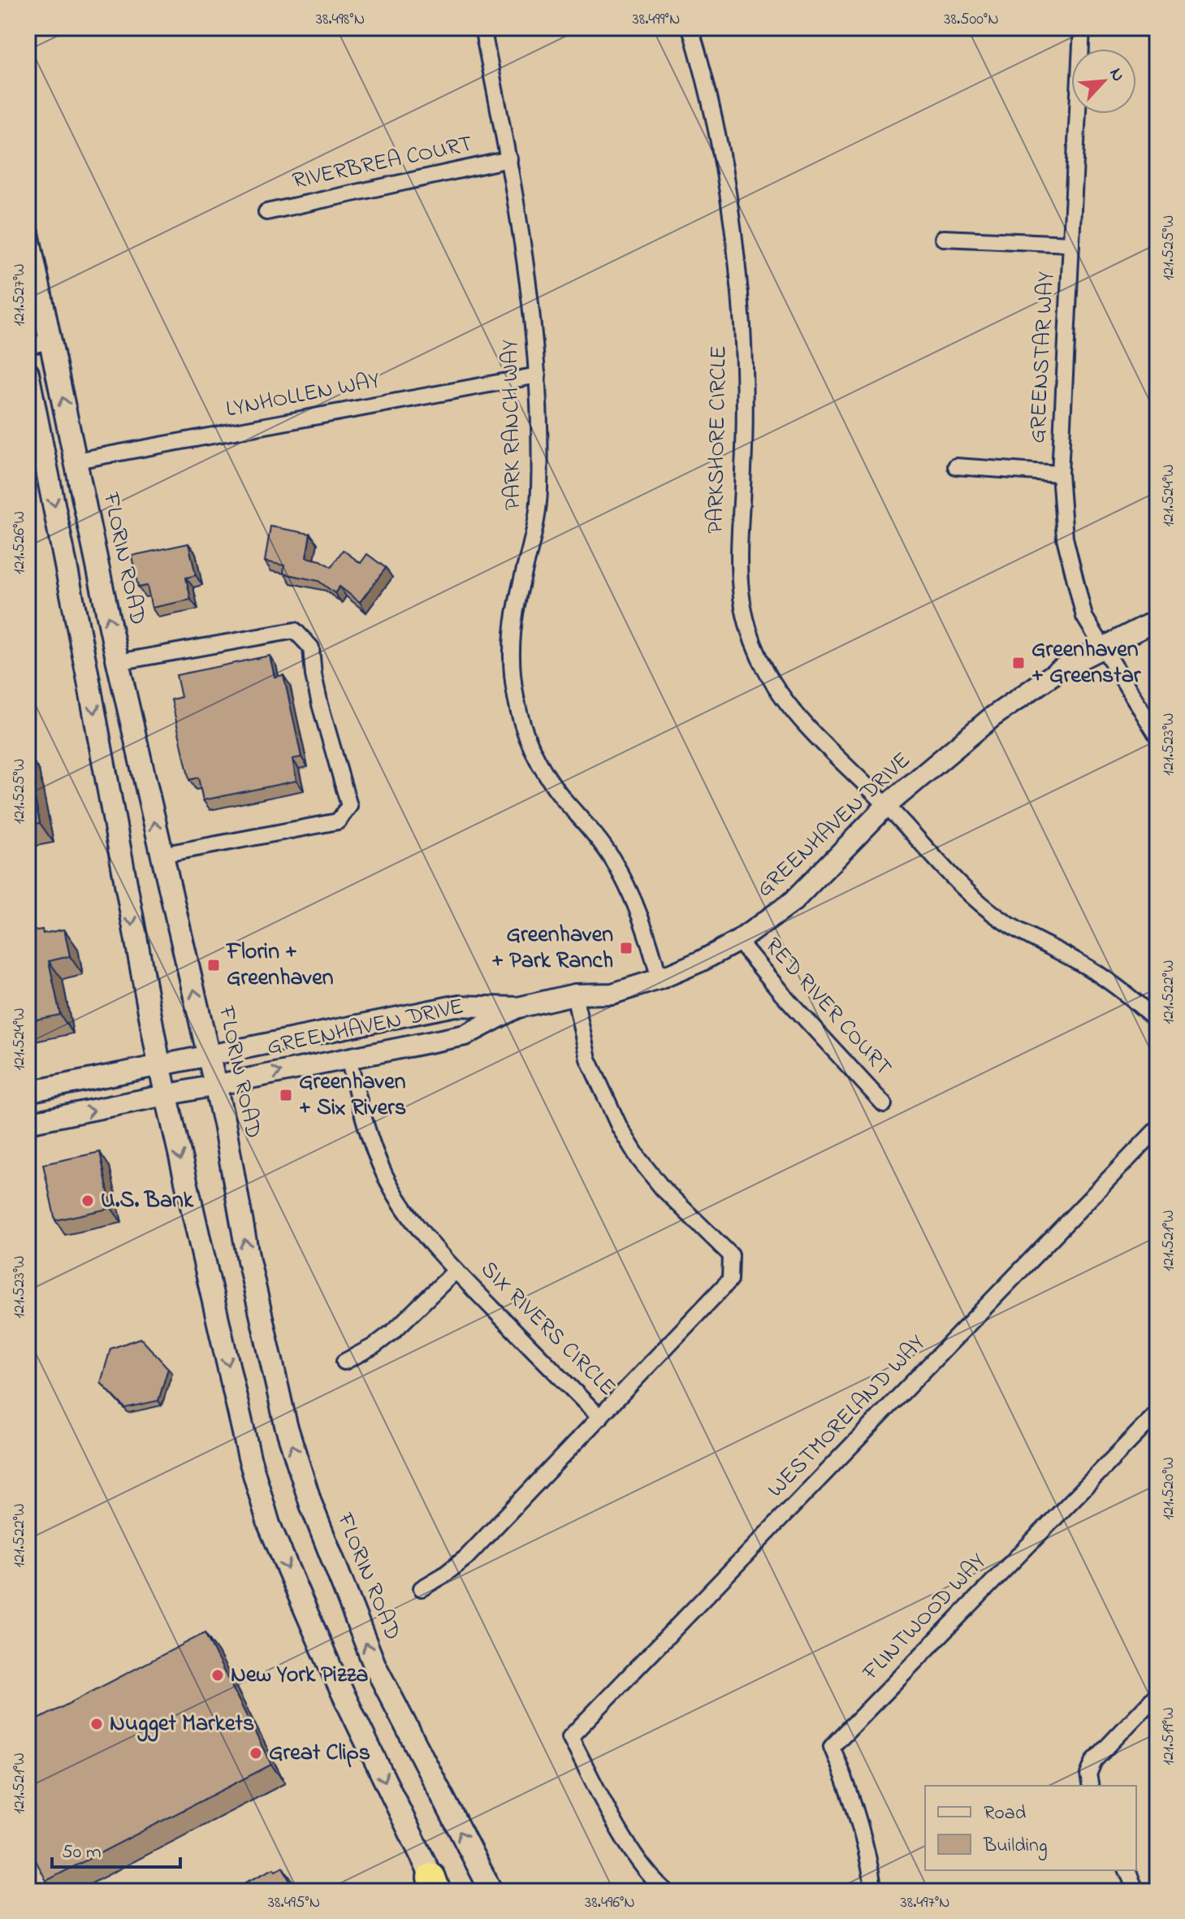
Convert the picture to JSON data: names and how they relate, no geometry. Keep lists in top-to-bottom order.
{
  "streets": {
    "main road": ["FLORIN ROAD"],
    "street": [
      "RIVERBREA COURT",
      "GREENSTAR WAY",
      "LYNHOLLEN WAY",
      "PARK RANCH WAY",
      "PARKSHORE CIRCLE",
      "GREENHAVEN DRIVE",
      "RED RIVER COURT",
      "SIX RIVERS CIRCLE",
      "WESTMORELAND WAY",
      "FLINTWOOD WAY"
    ]
  },
  "crossings": [
    ["RIVERBREA COURT", "PARK RANCH WAY"],
    ["GREENSTAR WAY", "GREENHAVEN DRIVE"],
    ["LYNHOLLEN WAY", "PARK RANCH WAY"],
    ["LYNHOLLEN WAY", "FLORIN ROAD"],
    ["PARK RANCH WAY", "GREENHAVEN DRIVE"],
    ["PARKSHORE CIRCLE", "GREENHAVEN DRIVE"],
    ["FLORIN ROAD", "GREENHAVEN DRIVE"],
    ["GREENHAVEN DRIVE", "RED RIVER COURT"],
    ["GREENHAVEN DRIVE", "SIX RIVERS CIRCLE"]
  ],
  "places": {
    "transit": [
      "Greenhaven + Greenstar",
      "Greenhaven + Park Ranch",
      "Florin + Greenhaven",
      "Greenhaven + Six Rivers"
    ],
    "other": [
      "U.S. Bank",
      "New York Pizza",
      "Nugget Markets",
      "Great Clips"
    ]
  },
  "legend": ["Road", "Building"],
  "scale_bar": "50 m",
  "north": "top right",
  "coordinates": [
    "38.498°N",
    "38.499°N",
    "38.500°N",
    "121.525°W",
    "121.527°W",
    "121.524°W",
    "121.526°W",
    "121.523°W",
    "121.522°W",
    "121.521°W",
    "121.520°W",
    "121.519°W",
    "38.495°N",
    "38.496°N",
    "38.497°N"
  ]
}
